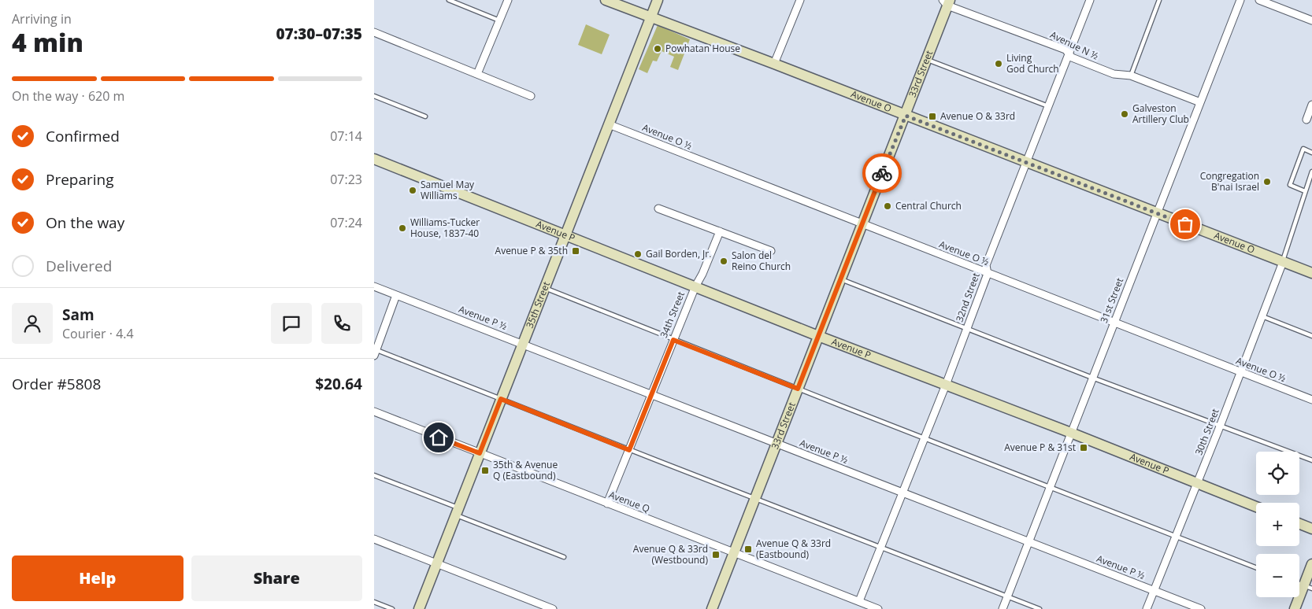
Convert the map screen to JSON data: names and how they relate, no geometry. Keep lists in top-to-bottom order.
{
  "streets": {
    "main road": [
      "33rd Street",
      "Avenue O",
      "Avenue P",
      "35th Street"
    ],
    "street": [
      "Avenue N ½",
      "Avenue O ½",
      "32nd Street",
      "31st Street",
      "34th Street",
      "Avenue P ½",
      "30th Street",
      "Avenue Q"
    ]
  },
  "crossings": [
    ["Avenue N ½", "33rd Street"],
    ["Avenue N ½", "32nd Street"],
    ["Avenue N ½", "31st Street"],
    ["33rd Street", "Avenue O"],
    ["33rd Street", "Avenue O ½"],
    ["33rd Street", "Avenue P"],
    ["33rd Street", "Avenue P ½"],
    ["33rd Street", "Avenue Q"],
    ["Avenue O", "32nd Street"],
    ["Avenue O", "31st Street"],
    ["Avenue O", "35th Street"],
    ["Avenue O", "30th Street"],
    ["Avenue O ½", "32nd Street"],
    ["Avenue O ½", "31st Street"],
    ["Avenue O ½", "35th Street"],
    ["Avenue O ½", "30th Street"],
    ["Avenue P", "32nd Street"],
    ["Avenue P", "31st Street"],
    ["Avenue P", "35th Street"],
    ["Avenue P", "34th Street"],
    ["Avenue P", "30th Street"],
    ["32nd Street", "Avenue P ½"],
    ["32nd Street", "Avenue Q"],
    ["31st Street", "Avenue P ½"],
    ["35th Street", "Avenue P ½"],
    ["35th Street", "Avenue Q"],
    ["34th Street", "Avenue P ½"],
    ["34th Street", "Avenue Q"],
    ["Avenue P ½", "30th Street"]
  ],
  "places": {
    "other": [
      "Powhatan House",
      "Living God Church",
      "Galveston Artillery Club",
      "Congregation B'nai Israel",
      "Samuel May Williams",
      "Central Church",
      "Williams-Tucker House, 1837-40",
      "Gail Borden, Jr.",
      "Salon del Reino Church"
    ],
    "transit": [
      "Avenue O & 33rd",
      "Avenue P & 35th",
      "Avenue P & 31st",
      "35th & Avenue Q (Eastbound)",
      "Avenue Q & 33rd (Eastbound)",
      "Avenue Q & 33rd (Westbound)"
    ]
  },
  "page": {
    "heading": ["4 min", "Arriving in", "07:30–07:35"],
    "panel": [
      "Sam",
      "Courier · 4.4",
      "Order #5808",
      "$20.64"
    ],
    "bar": "On the way · 620 m",
    "list": [
      ["Confirmed", "07:14"],
      ["Preparing", "07:23"],
      ["On the way", "07:24"],
      "Delivered"
    ],
    "map_buttons": ["+", "−"],
    "buttons": ["Help", "Share"]
  }
}
